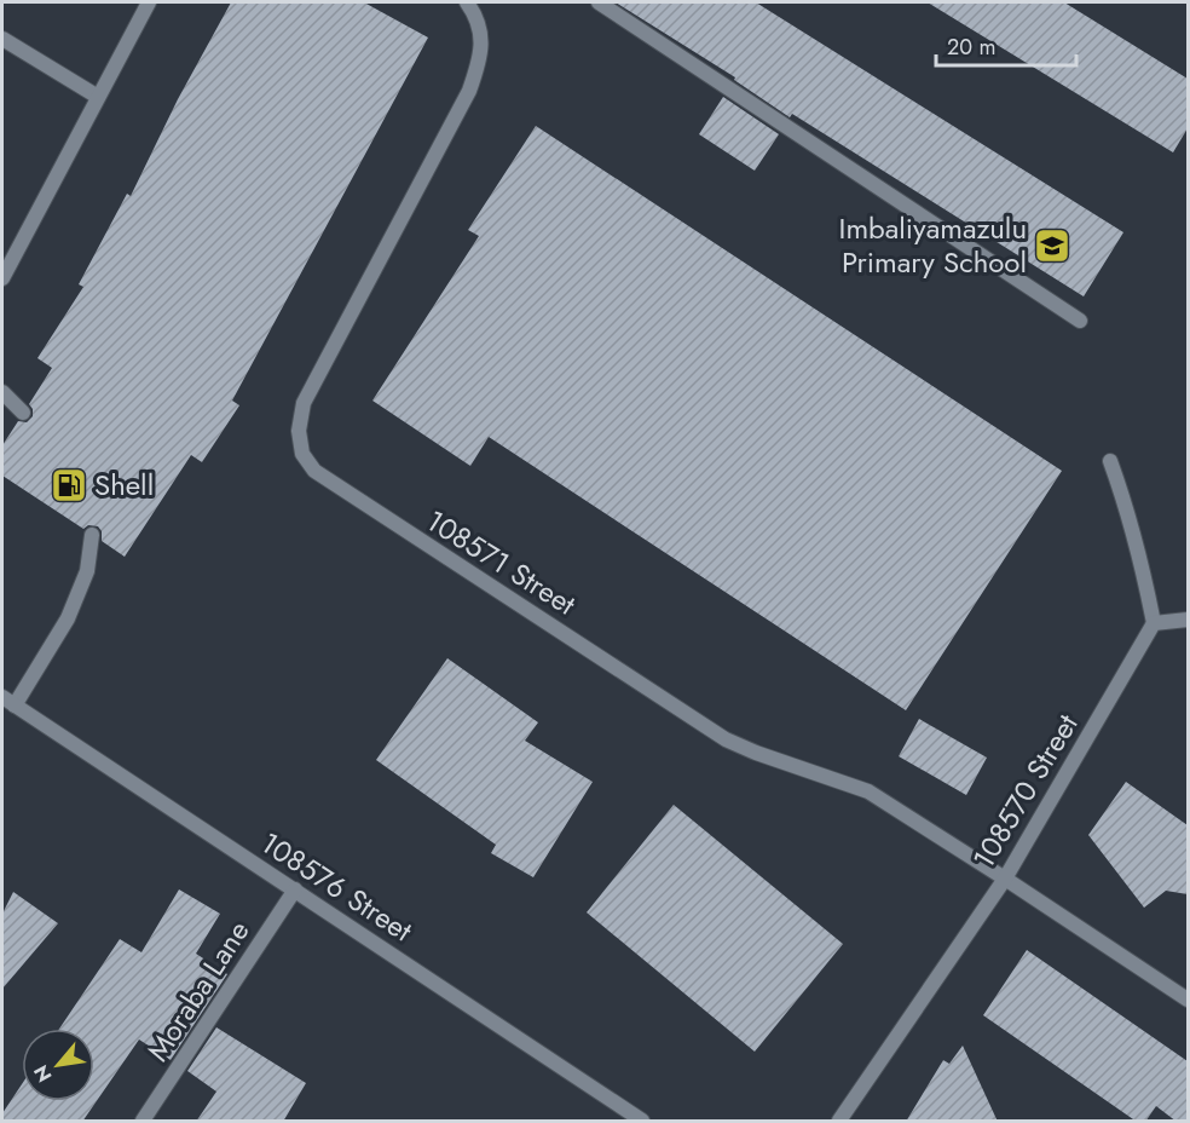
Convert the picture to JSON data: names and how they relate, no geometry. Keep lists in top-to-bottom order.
{
  "streets": {
    "street": [
      "108571 Street",
      "108570 Street",
      "108576 Street",
      "Moraba Lane"
    ]
  },
  "crossings": [
    ["108571 Street", "108570 Street"],
    ["108576 Street", "Moraba Lane"]
  ],
  "places": {
    "school or university": ["Imbaliyamazulu Primary School"],
    "fuel station": ["Shell"]
  },
  "scale_bar": "20 m",
  "north": "bottom left"
}
